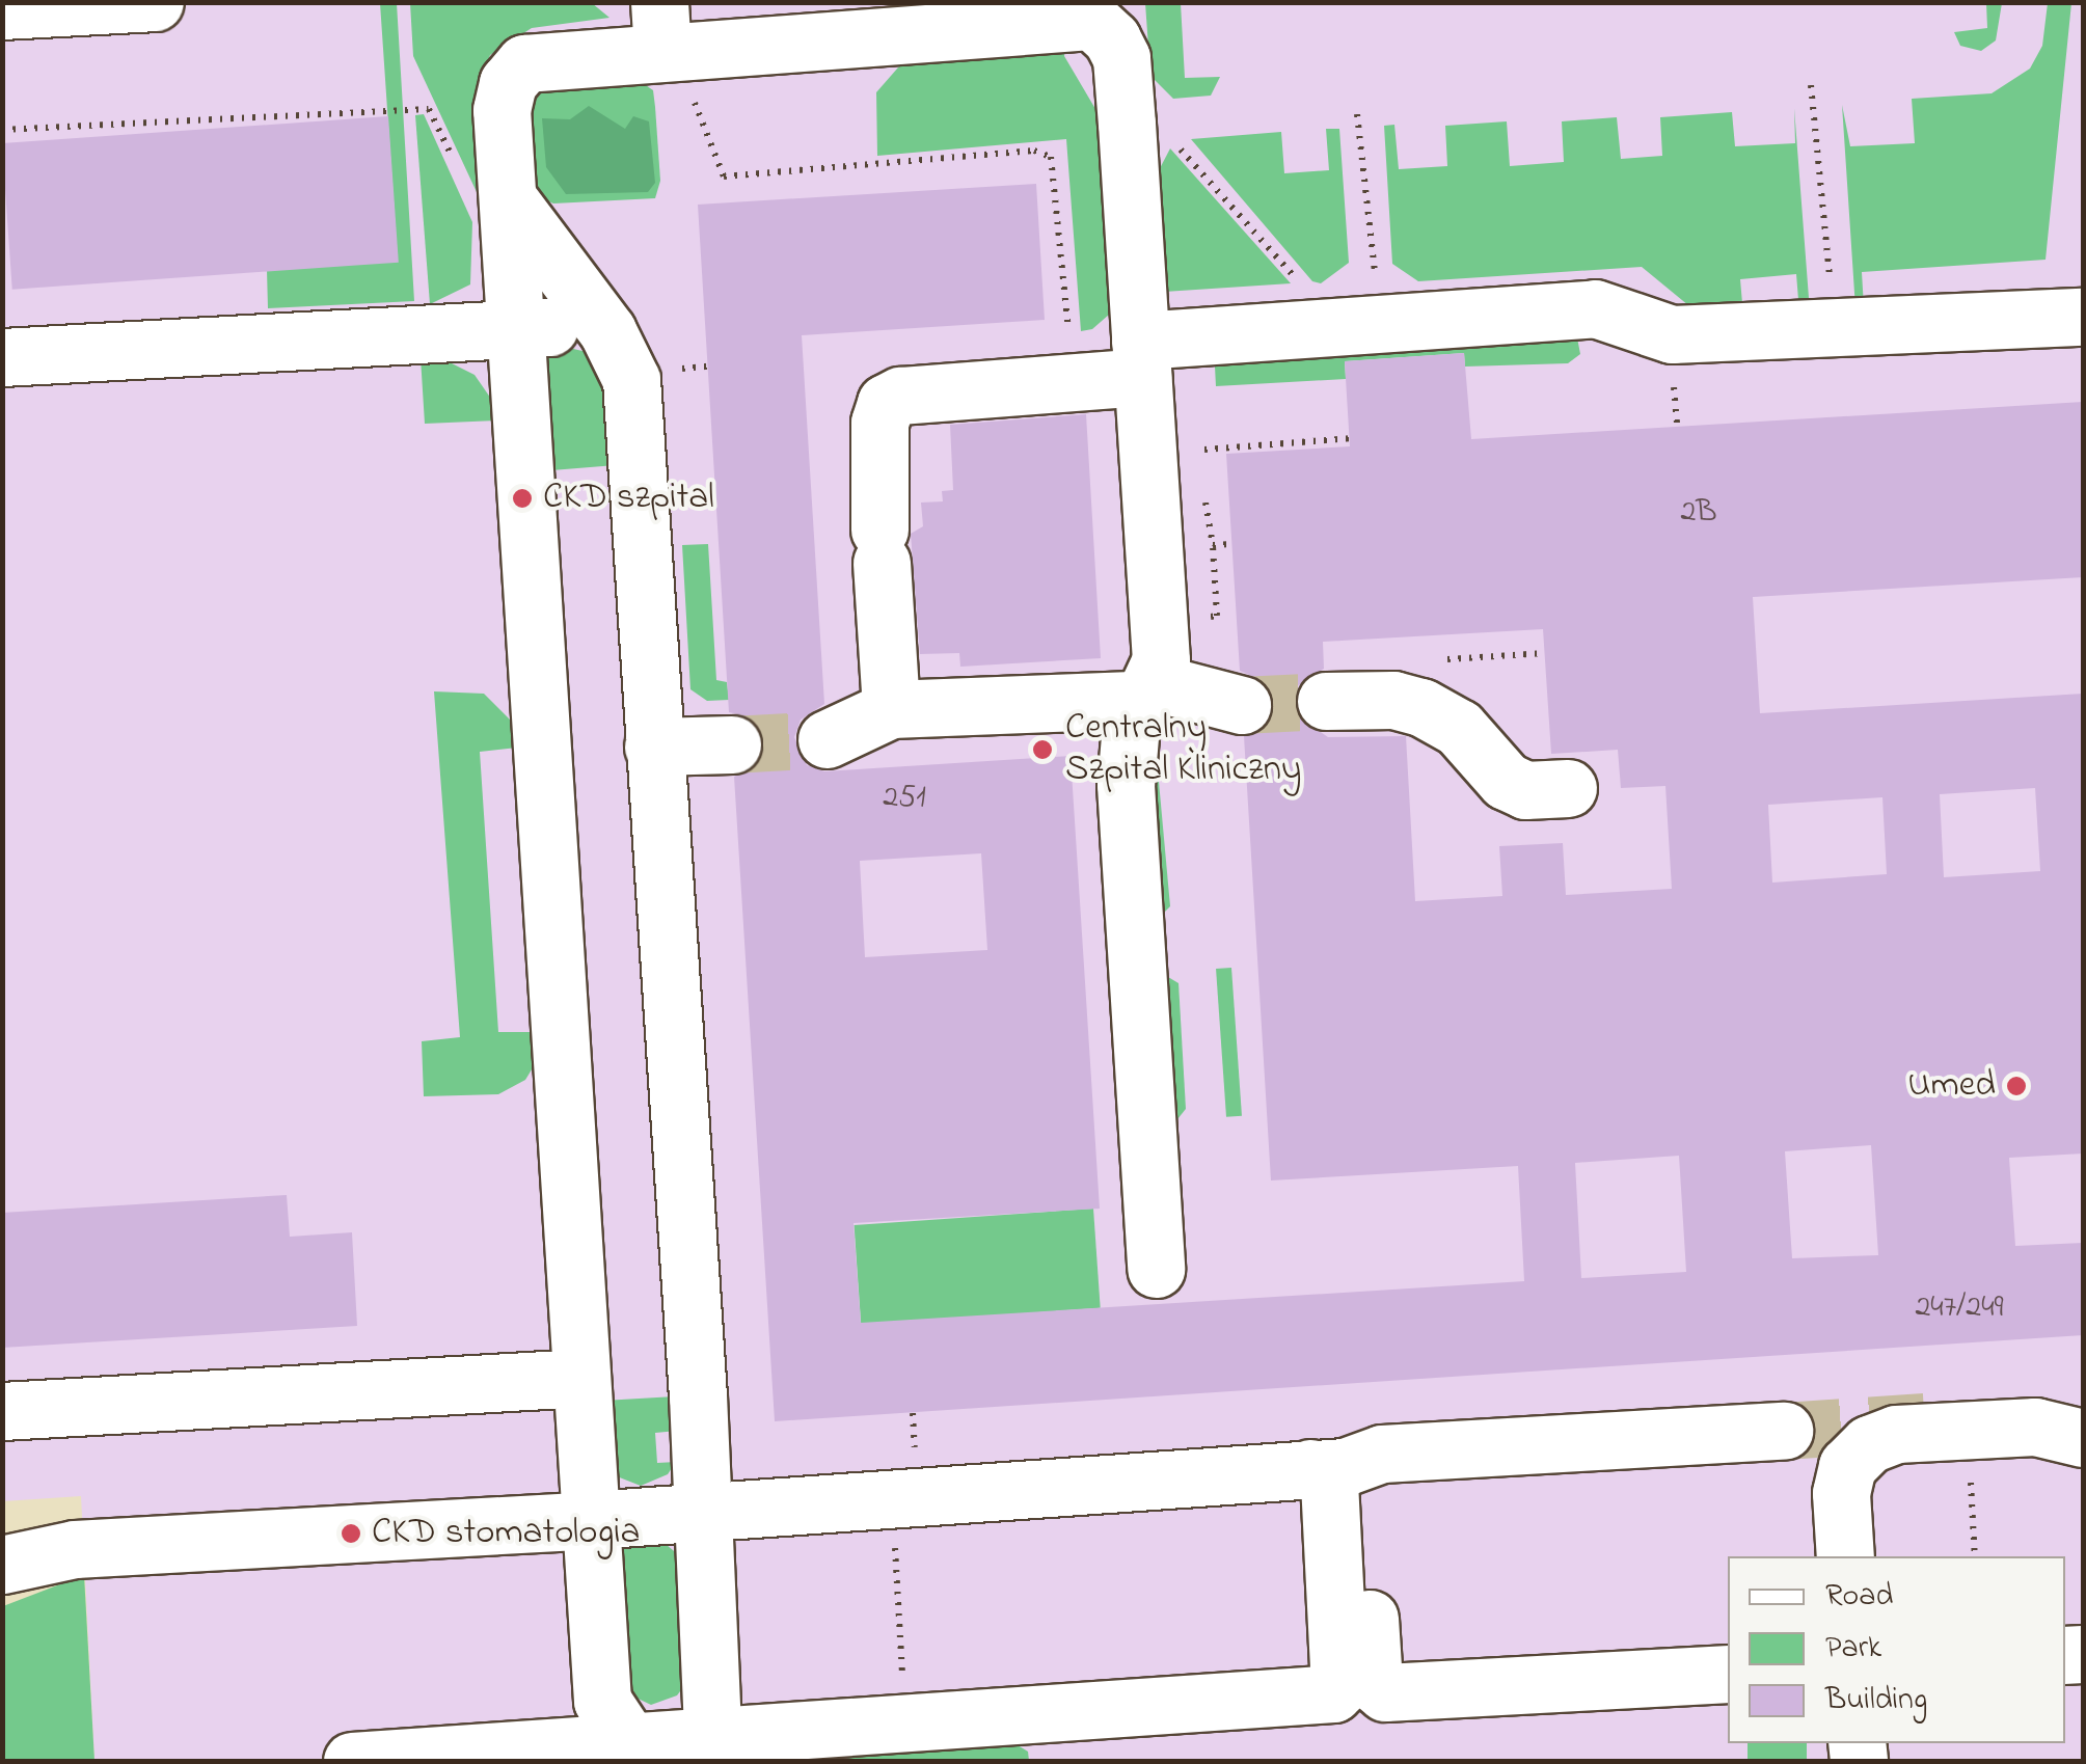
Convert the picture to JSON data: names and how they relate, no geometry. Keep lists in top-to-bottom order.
{
  "places": [
    "CKD szpital",
    "Centralny Szpital Kliniczny",
    "Umed",
    "CKD stomatologia"
  ],
  "house_numbers": ["2B", "251", "247/249"],
  "legend": ["Road", "Park", "Building"]
}
